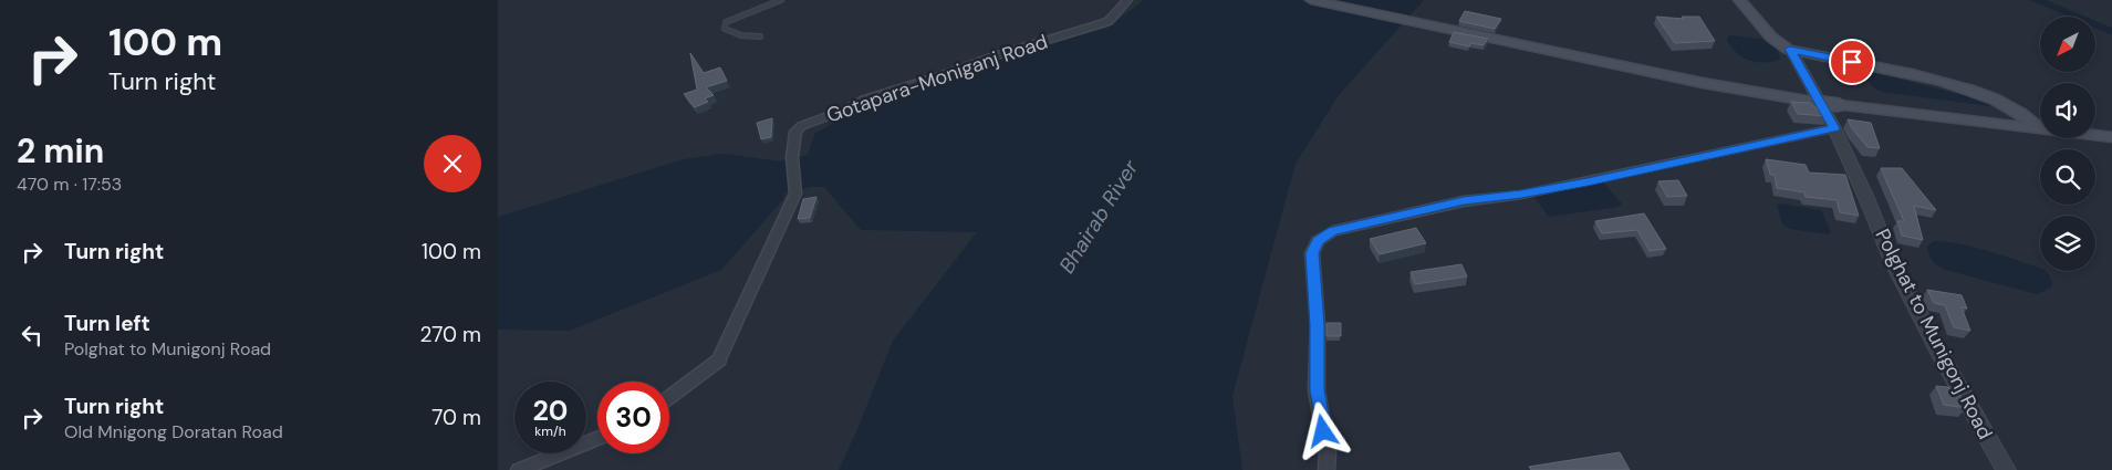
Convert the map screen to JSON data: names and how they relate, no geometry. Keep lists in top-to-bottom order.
{
  "streets": {
    "street": ["Gotapara-Moniganj Road", "Polghat to Munigonj Road"]
  },
  "water": ["Bhairab River"],
  "north": "bottom left",
  "page": {
    "turn": ["100 m", "Turn right"],
    "heading": ["2 min", "470 m · 17:53"],
    "list": [
      {
        "name": "Turn right",
        "value": "100 m"
      },
      {
        "name": "Turn left",
        "note": "Polghat to Munigonj Road",
        "value": "270 m"
      },
      {
        "name": "Turn right",
        "note": "Old Mnigong Doratan Road",
        "value": "70 m"
      }
    ],
    "speed": "20 km/h",
    "limit": "30"
  }
}
